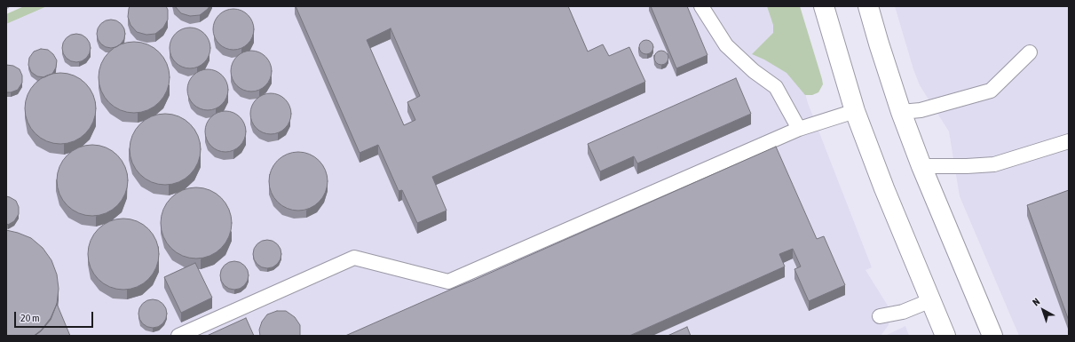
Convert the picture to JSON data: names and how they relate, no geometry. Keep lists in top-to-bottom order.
{
  "scale_bar": "20 m",
  "north": "top left"
}
